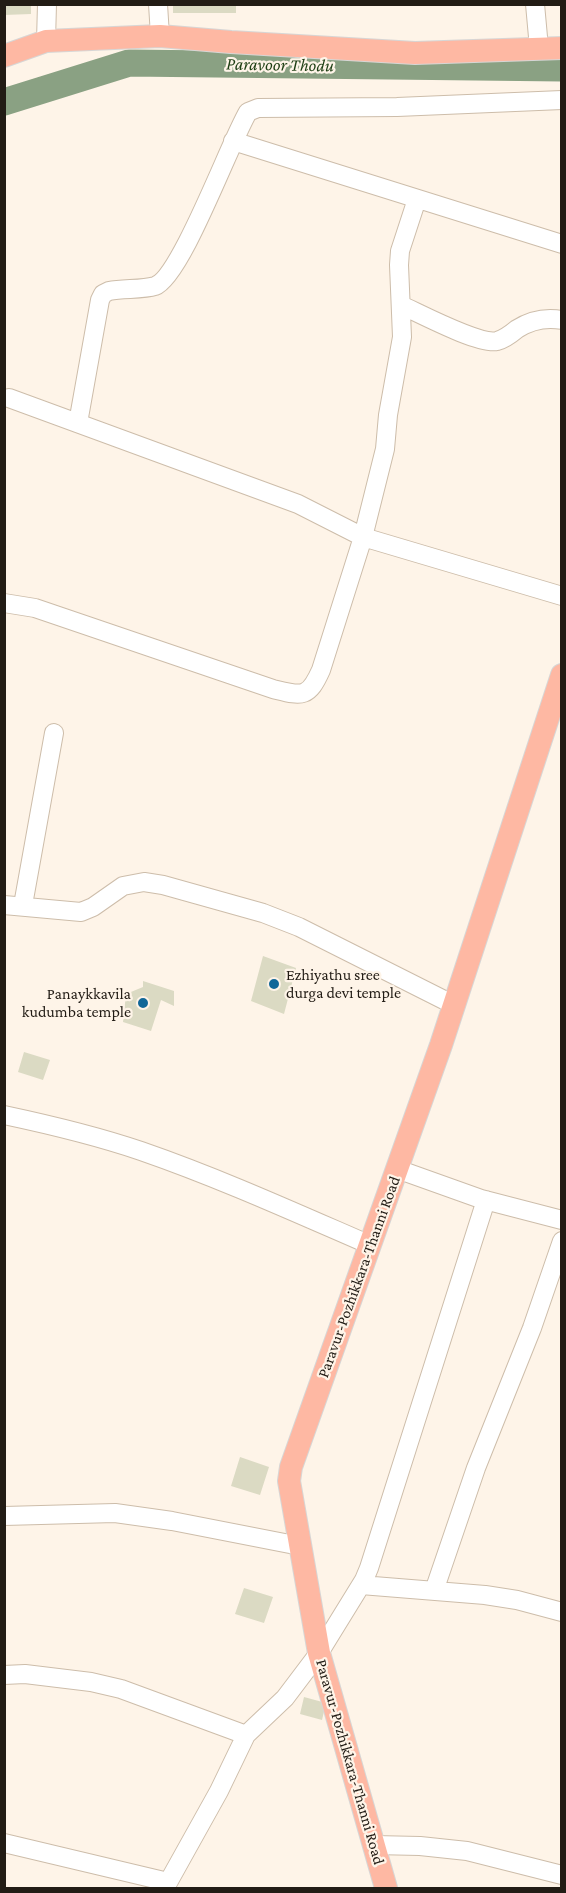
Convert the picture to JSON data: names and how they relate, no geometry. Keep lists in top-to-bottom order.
{
  "streets": {
    "main road": ["Paravur-Pozhikkara-Thanni Road"]
  },
  "water": ["Paravoor Thodu"],
  "places": ["Ezhiyathu sree durga devi temple", "Panaykkavila kudumba temple"]
}
